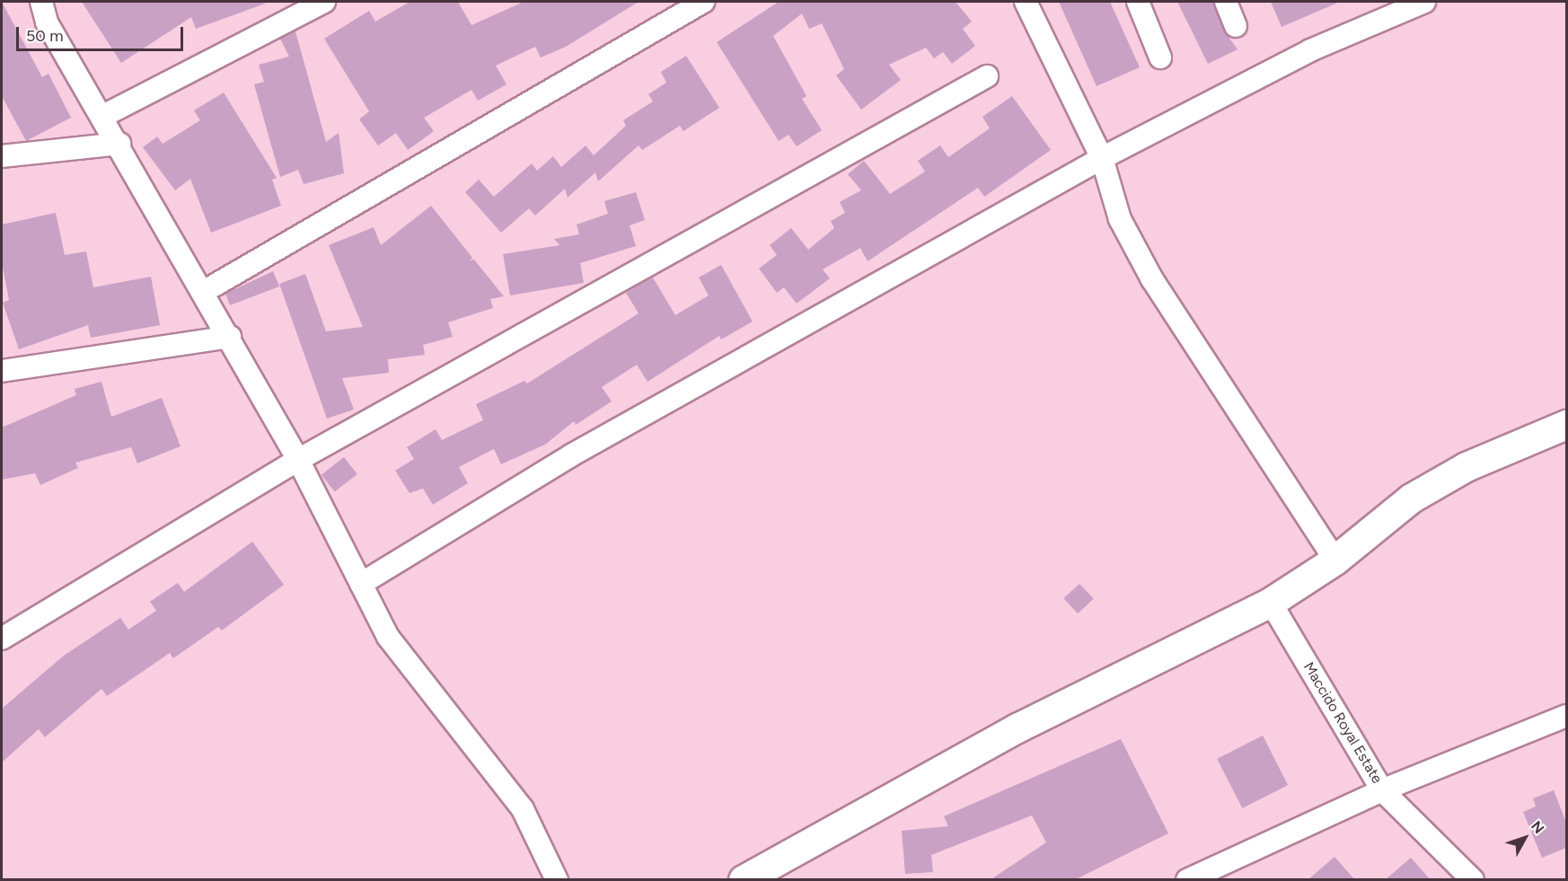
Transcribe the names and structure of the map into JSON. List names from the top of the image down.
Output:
{
  "streets": {
    "street": ["Maccido Royal Estate"]
  },
  "scale_bar": "50 m",
  "north": "top right"
}
